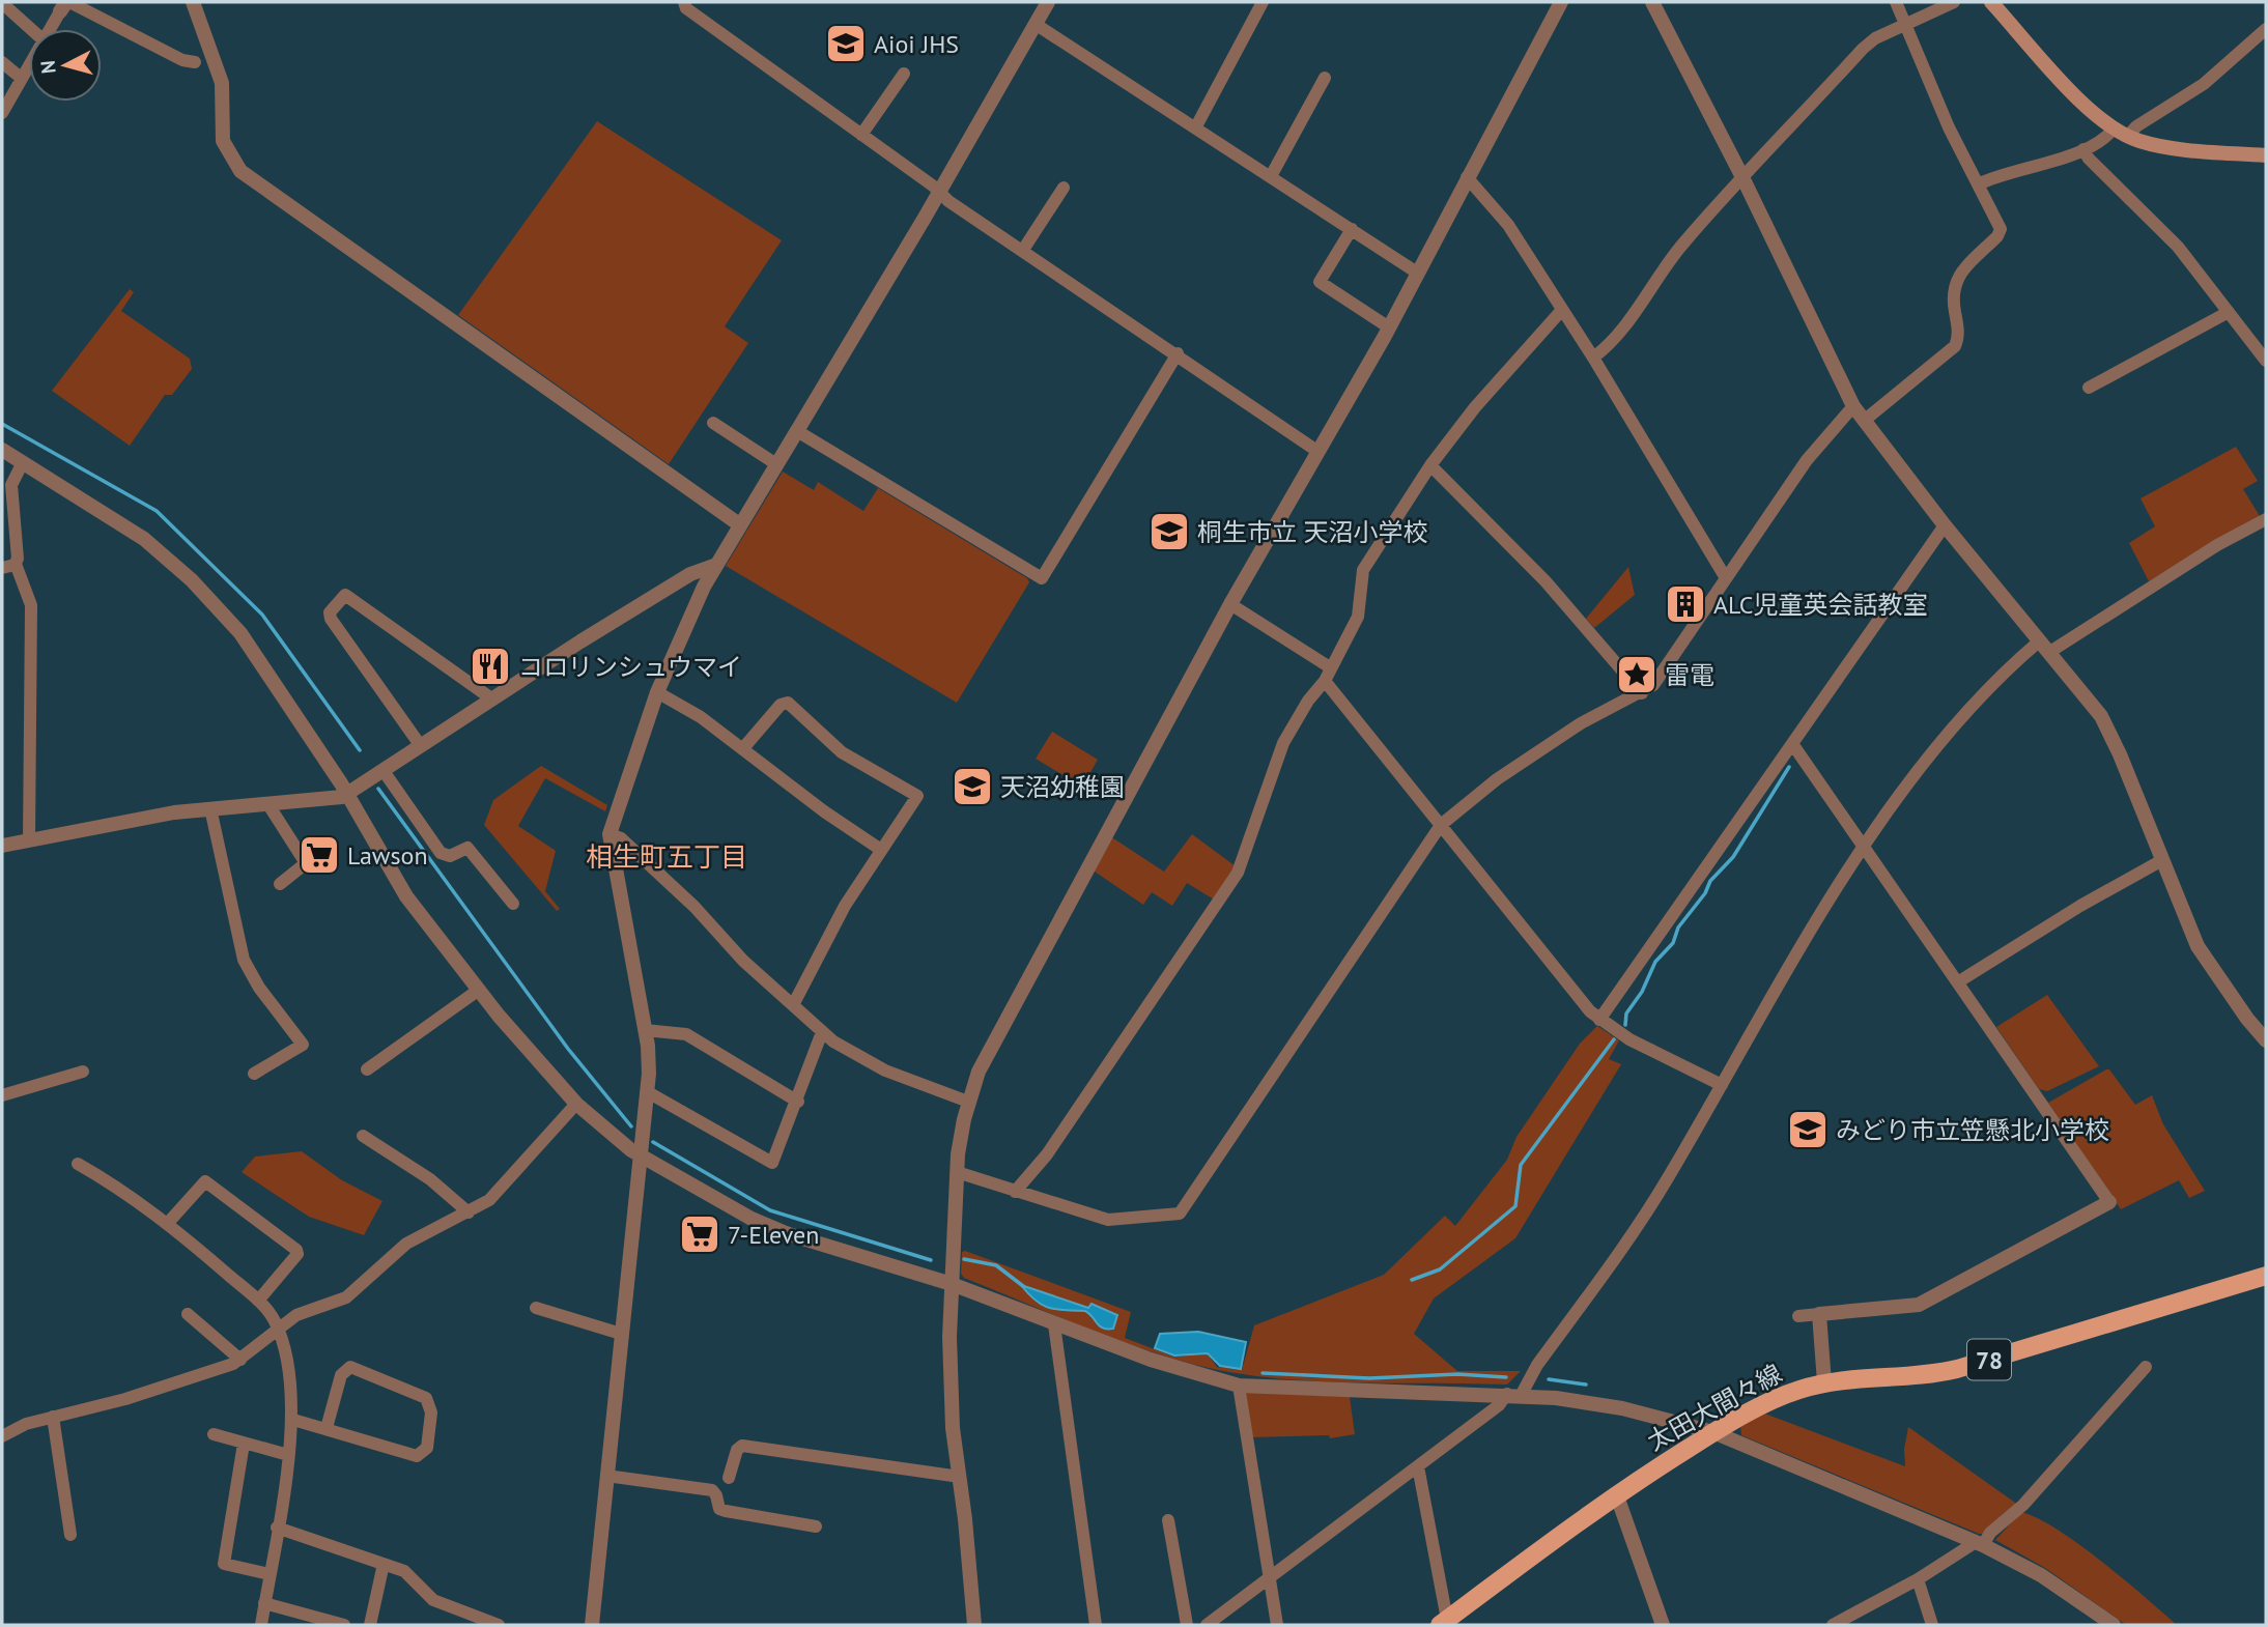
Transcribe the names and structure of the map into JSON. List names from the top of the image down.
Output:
{
  "streets": {
    "main road": ["78", "太田大間々線"]
  },
  "districts": ["相生町五丁目"],
  "places": {
    "school or university": [
      "Aioi JHS",
      "桐生市立 天沼小学校",
      "天沼幼稚園",
      "みどり市立笠懸北小学校"
    ],
    "building": ["ALC児童英会話教室"],
    "restaurant": ["コロリンシュウマイ"],
    "place": ["雷電"],
    "supermarket": ["Lawson", "7-Eleven"]
  },
  "north": "left"
}
